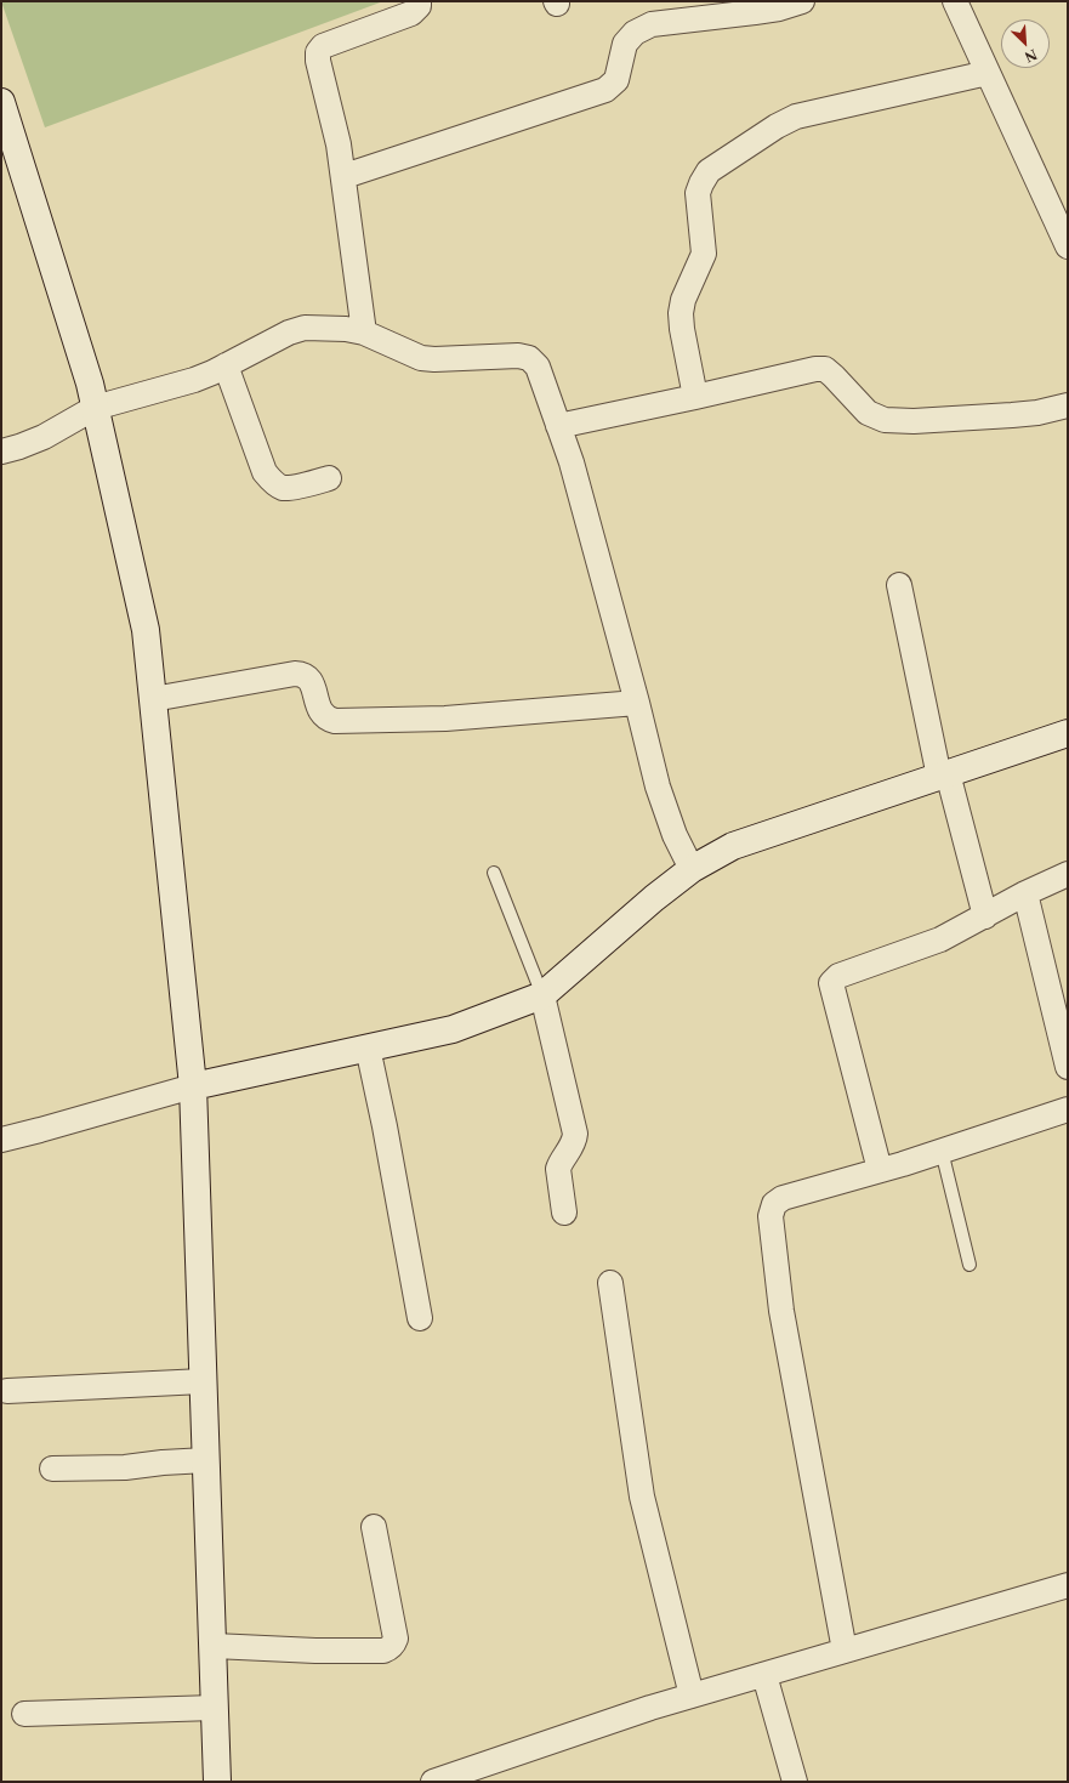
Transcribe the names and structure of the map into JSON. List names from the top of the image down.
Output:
{
  "north": "bottom right"
}
